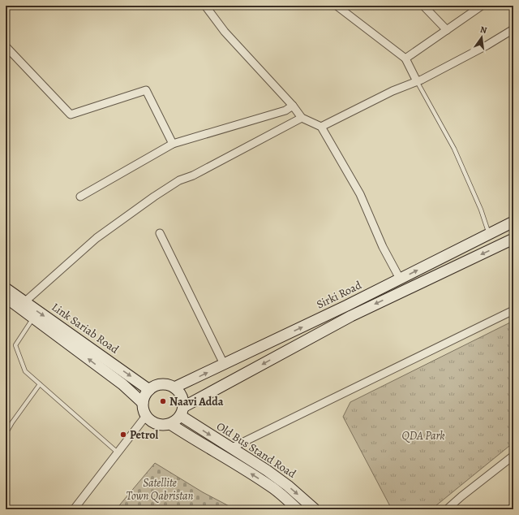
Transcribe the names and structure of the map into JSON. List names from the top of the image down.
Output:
{
  "streets": {
    "main road": ["Sirki Road", "Link Sariab Road", "Old Bus Stand Road"]
  },
  "crossings": [
    ["Sirki Road", "Link Sariab Road"],
    ["Sirki Road", "Old Bus Stand Road"],
    ["Link Sariab Road", "Old Bus Stand Road"]
  ],
  "parks": ["QDA Park", "Satellite Town Qabristan"],
  "places": ["Naavi Adda", "Petrol"],
  "north": "top"
}
